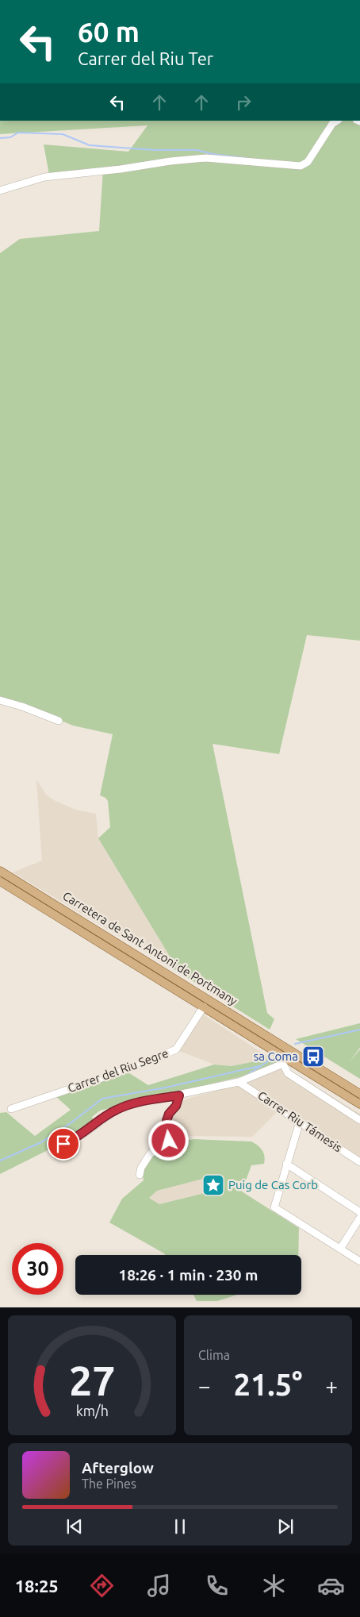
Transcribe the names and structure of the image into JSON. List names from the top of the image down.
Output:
{
  "streets": {
    "main road": ["Carretera de Sant Antoni de Portmany"],
    "street": ["Carrer del Riu Segre", "Carrer Riu Támesis"]
  },
  "crossings": [
    ["Carretera de Sant Antoni de Portmany", "Carrer del Riu Segre"]
  ],
  "places": {
    "bus stop": ["sa Coma"],
    "place": ["Puig de Cas Corb"]
  },
  "page": {
    "turn": ["60 m", "Carrer del Riu Ter"],
    "limit": "30",
    "trip": "18:26 · 1 min · 230 m",
    "tile": "Clima",
    "heat": ["−", "21.5°", "+"],
    "song": ["Afterglow", "The Pines"],
    "tabs": "18:25",
    "gauge": ["27", "km/h"]
  }
}
